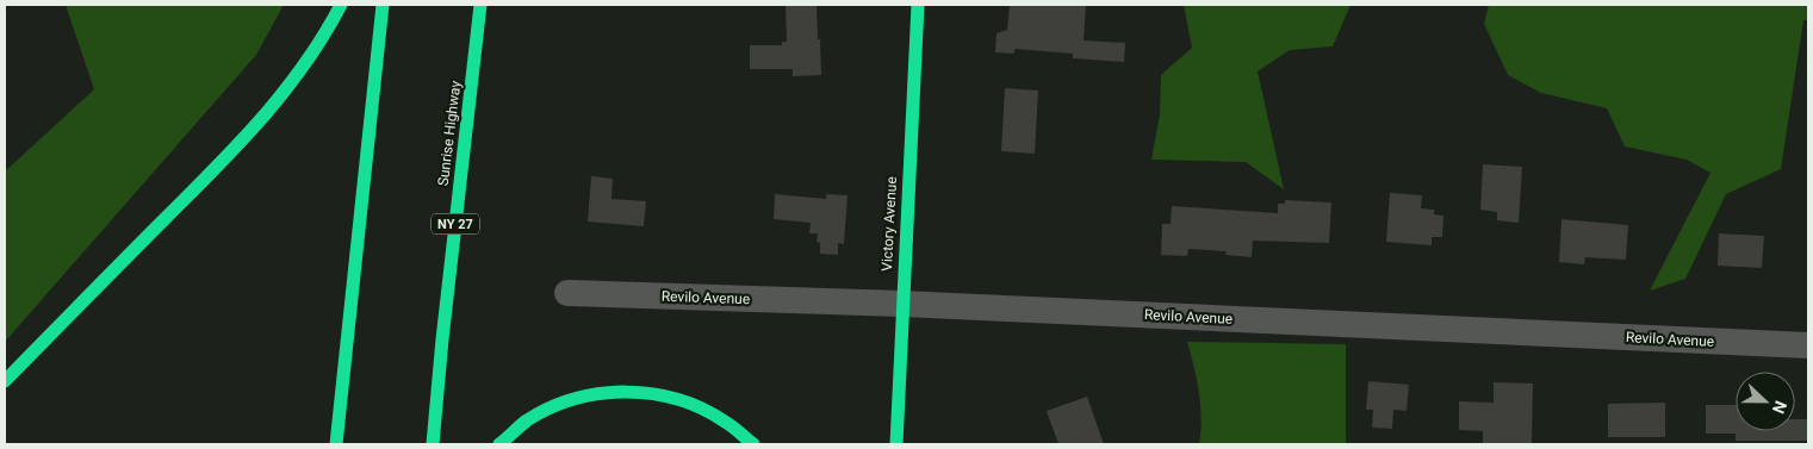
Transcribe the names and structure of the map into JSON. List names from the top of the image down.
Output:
{
  "streets": {
    "main road": ["Sunrise Highway", "NY 27", "Victory Avenue"],
    "street": ["Revilo Avenue"]
  },
  "crossings": [
    ["Victory Avenue", "Revilo Avenue"]
  ],
  "north": "right"
}
